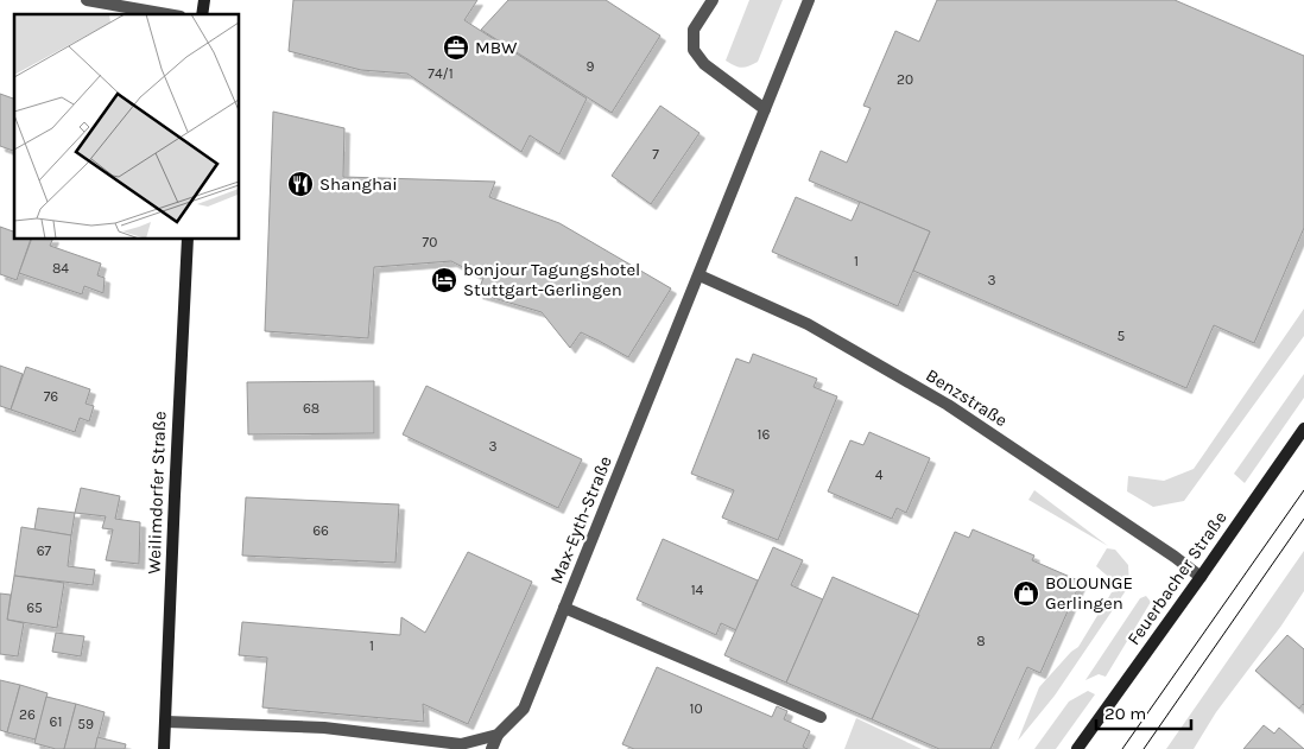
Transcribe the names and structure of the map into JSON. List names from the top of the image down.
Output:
{
  "streets": {
    "main road": ["Weilimdorfer Straße", "Feuerbacher Straße"],
    "street": ["Benzstraße", "Max-Eyth-Straße"]
  },
  "crossings": [
    ["Benzstraße", "Max-Eyth-Straße"],
    ["Benzstraße", "Feuerbacher Straße"]
  ],
  "places": {
    "office": ["MBW"],
    "restaurant": ["Shanghai"],
    "hotel": ["bonjour Tagungshotel Stuttgart-Gerlingen"],
    "shop": ["BOLOUNGE Gerlingen"]
  },
  "house_numbers": [
    "9",
    "74/1",
    "20",
    "7",
    "70",
    "1",
    "84",
    "3",
    "5",
    "76",
    "68",
    "16",
    "3",
    "4",
    "66",
    "67",
    "14",
    "65",
    "8",
    "1",
    "10",
    "26",
    "61",
    "59"
  ],
  "scale_bar": "20 m"
}
